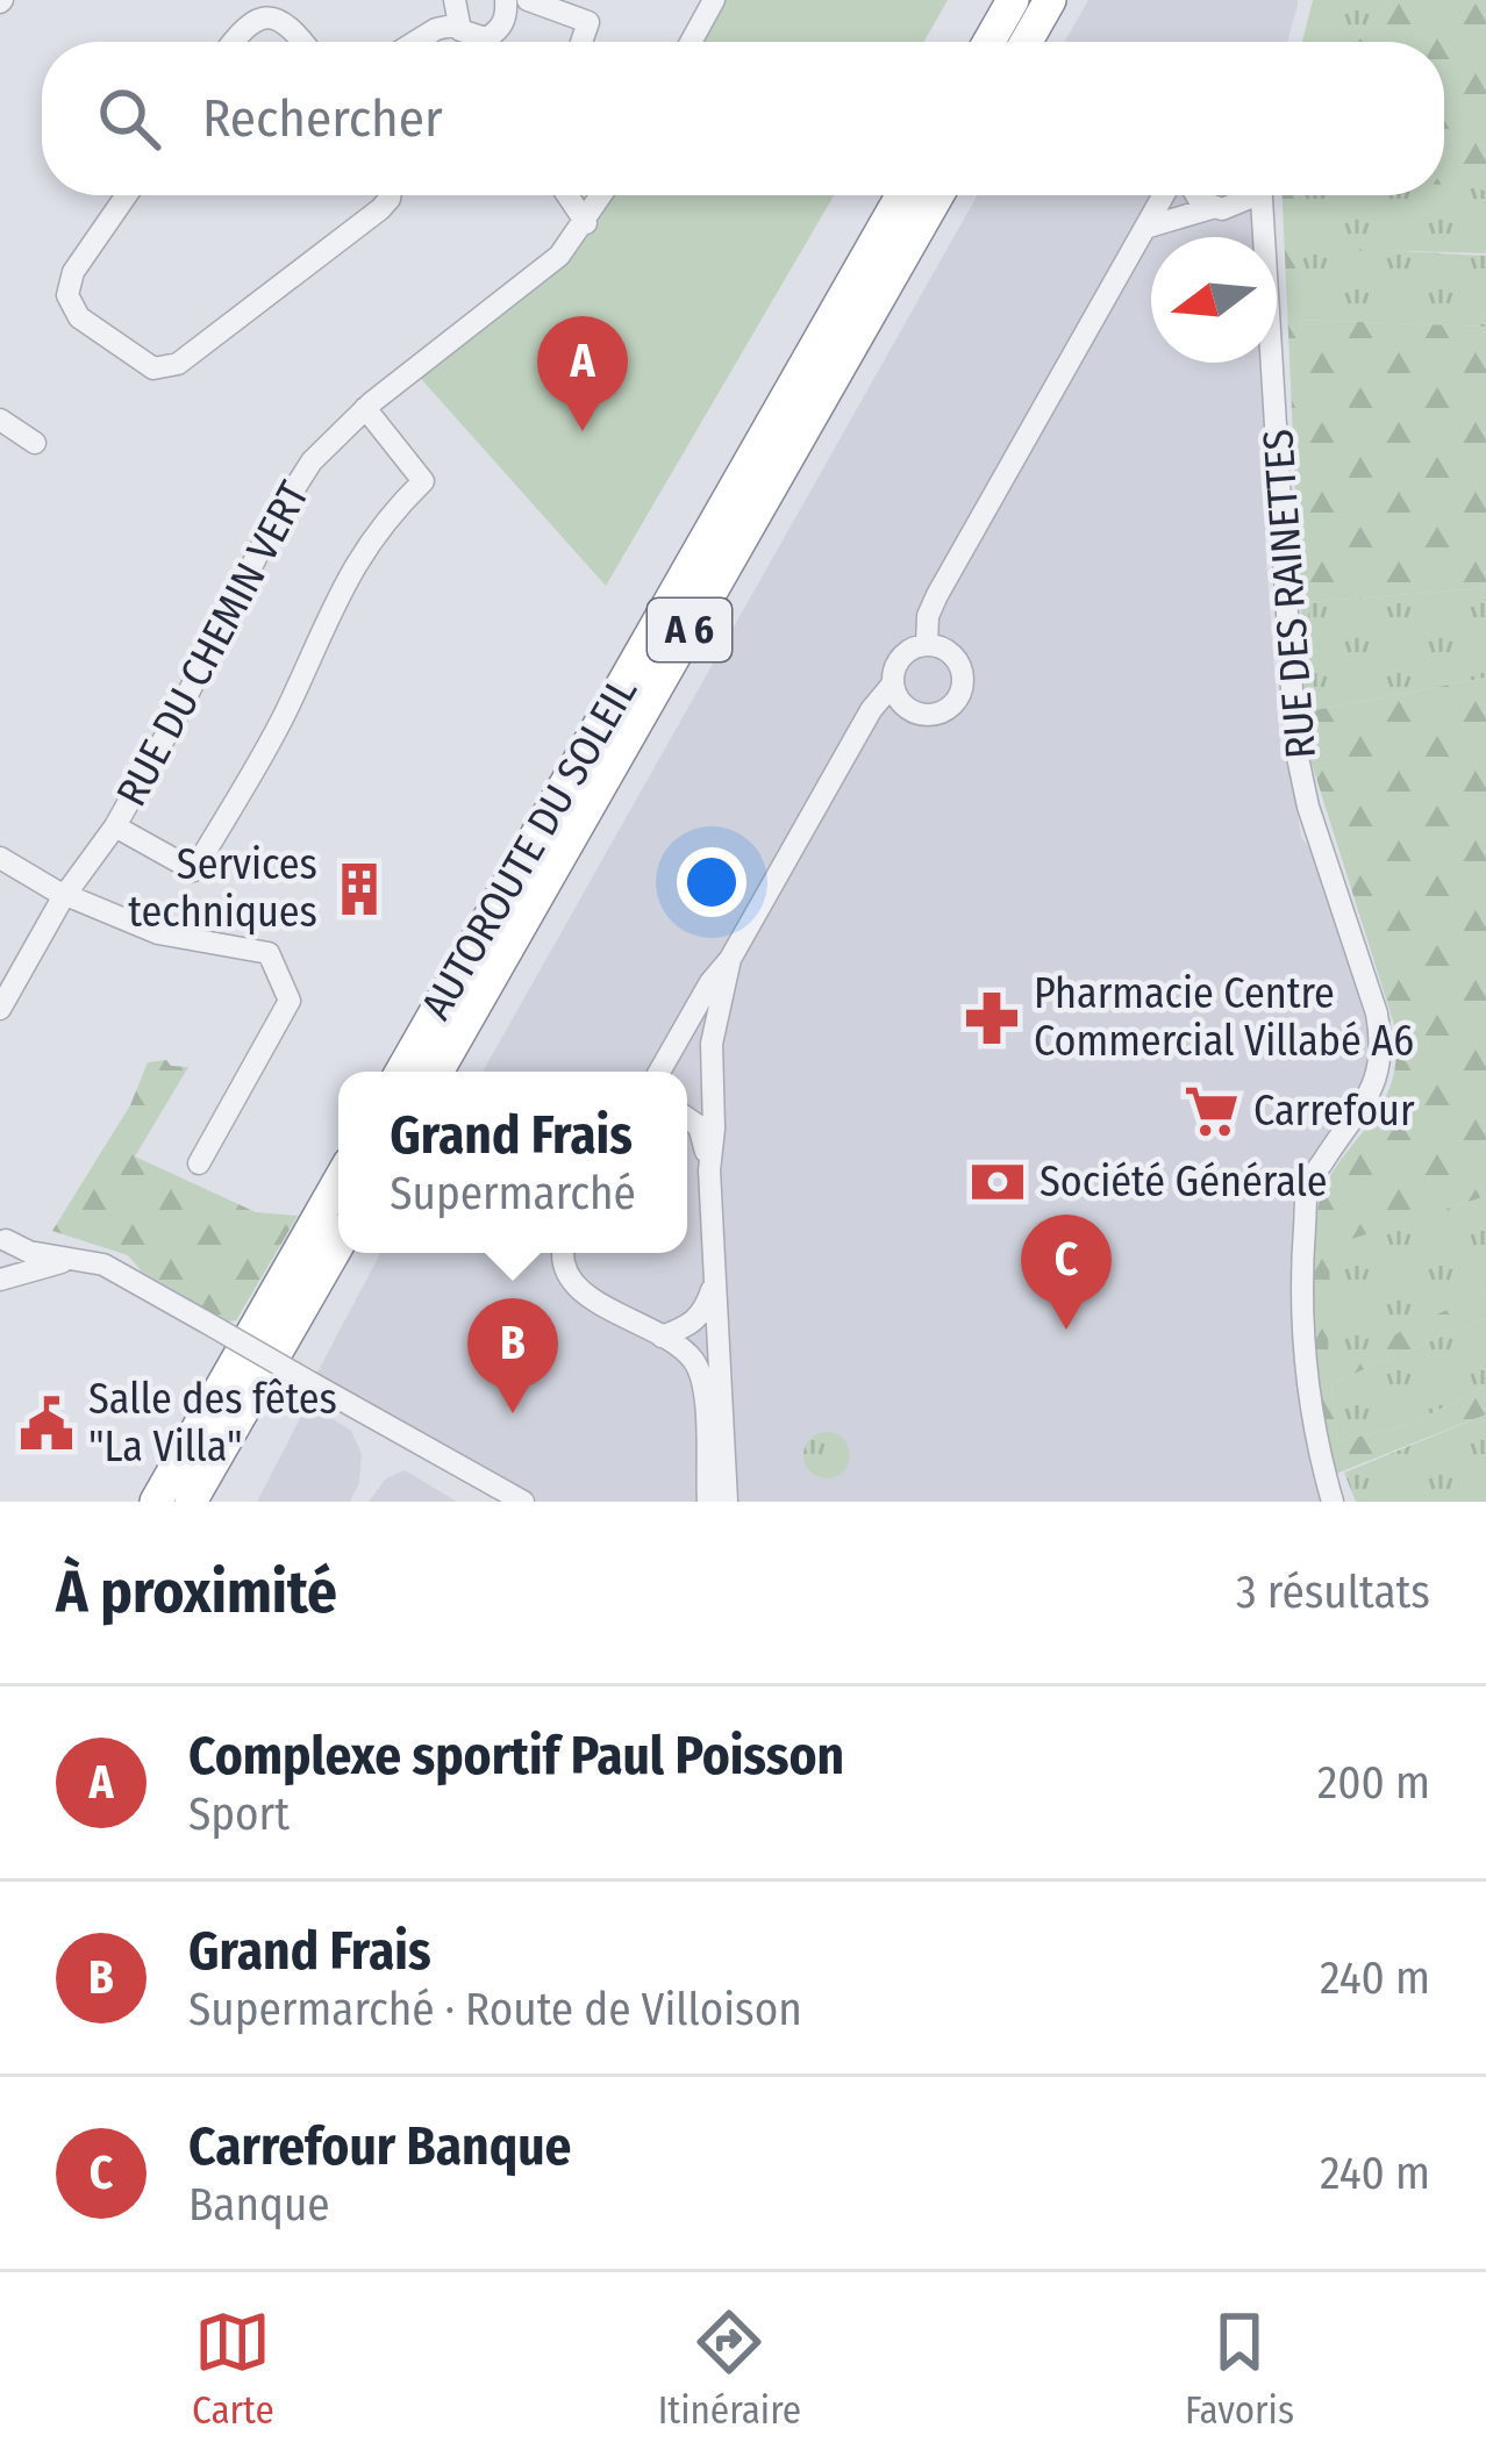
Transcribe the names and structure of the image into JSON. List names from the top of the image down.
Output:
{
  "streets": {
    "highway": ["A 6", "AUTOROUTE DU SOLEIL"],
    "street": ["RUE DES RAINETTES", "RUE DU CHEMIN VERT"]
  },
  "places": {
    "building": ["Services techniques"],
    "pharmacy": ["Pharmacie Centre Commercial Villabé A6"],
    "supermarket": ["Carrefour"],
    "bank": ["Société Générale"],
    "public building": ["Salle des fêtes \"La Villa\""]
  },
  "north": "left",
  "page": {
    "search": "Rechercher",
    "pins": ["A", "C", "B"],
    "popup": ["Grand Frais", "Supermarché"],
    "heading": ["À proximité", "3 résultats"],
    "list": [
      {
        "mark": "A",
        "name": "Complexe sportif Paul Poisson",
        "note": "Sport",
        "value": "200 m"
      },
      {
        "mark": "B",
        "name": "Grand Frais",
        "note": "Supermarché · Route de Villoison",
        "value": "240 m"
      },
      {
        "mark": "C",
        "name": "Carrefour Banque",
        "note": "Banque",
        "value": "240 m"
      }
    ],
    "nav": ["Carte", "Itinéraire", "Favoris"]
  }
}
